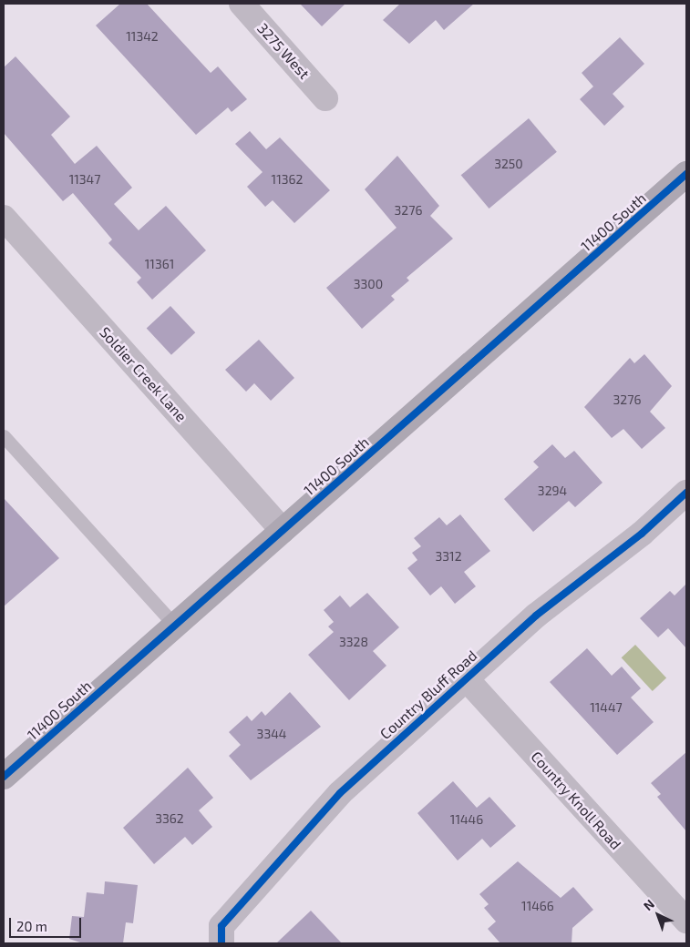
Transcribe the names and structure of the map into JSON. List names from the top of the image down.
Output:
{
  "streets": {
    "main road": ["11400 South"],
    "street": [
      "3275 West",
      "Soldier Creek Lane",
      "Country Bluff Road",
      "Country Knoll Road"
    ]
  },
  "crossings": [
    ["11400 South", "Soldier Creek Lane"],
    ["Country Bluff Road", "Country Knoll Road"]
  ],
  "house_numbers": [
    "11342",
    "3250",
    "11347",
    "11362",
    "3276",
    "11361",
    "3300",
    "3276",
    "3294",
    "3312",
    "3328",
    "11447",
    "3344",
    "3362",
    "11446",
    "11466"
  ],
  "scale_bar": "20 m",
  "north": "top left"
}
